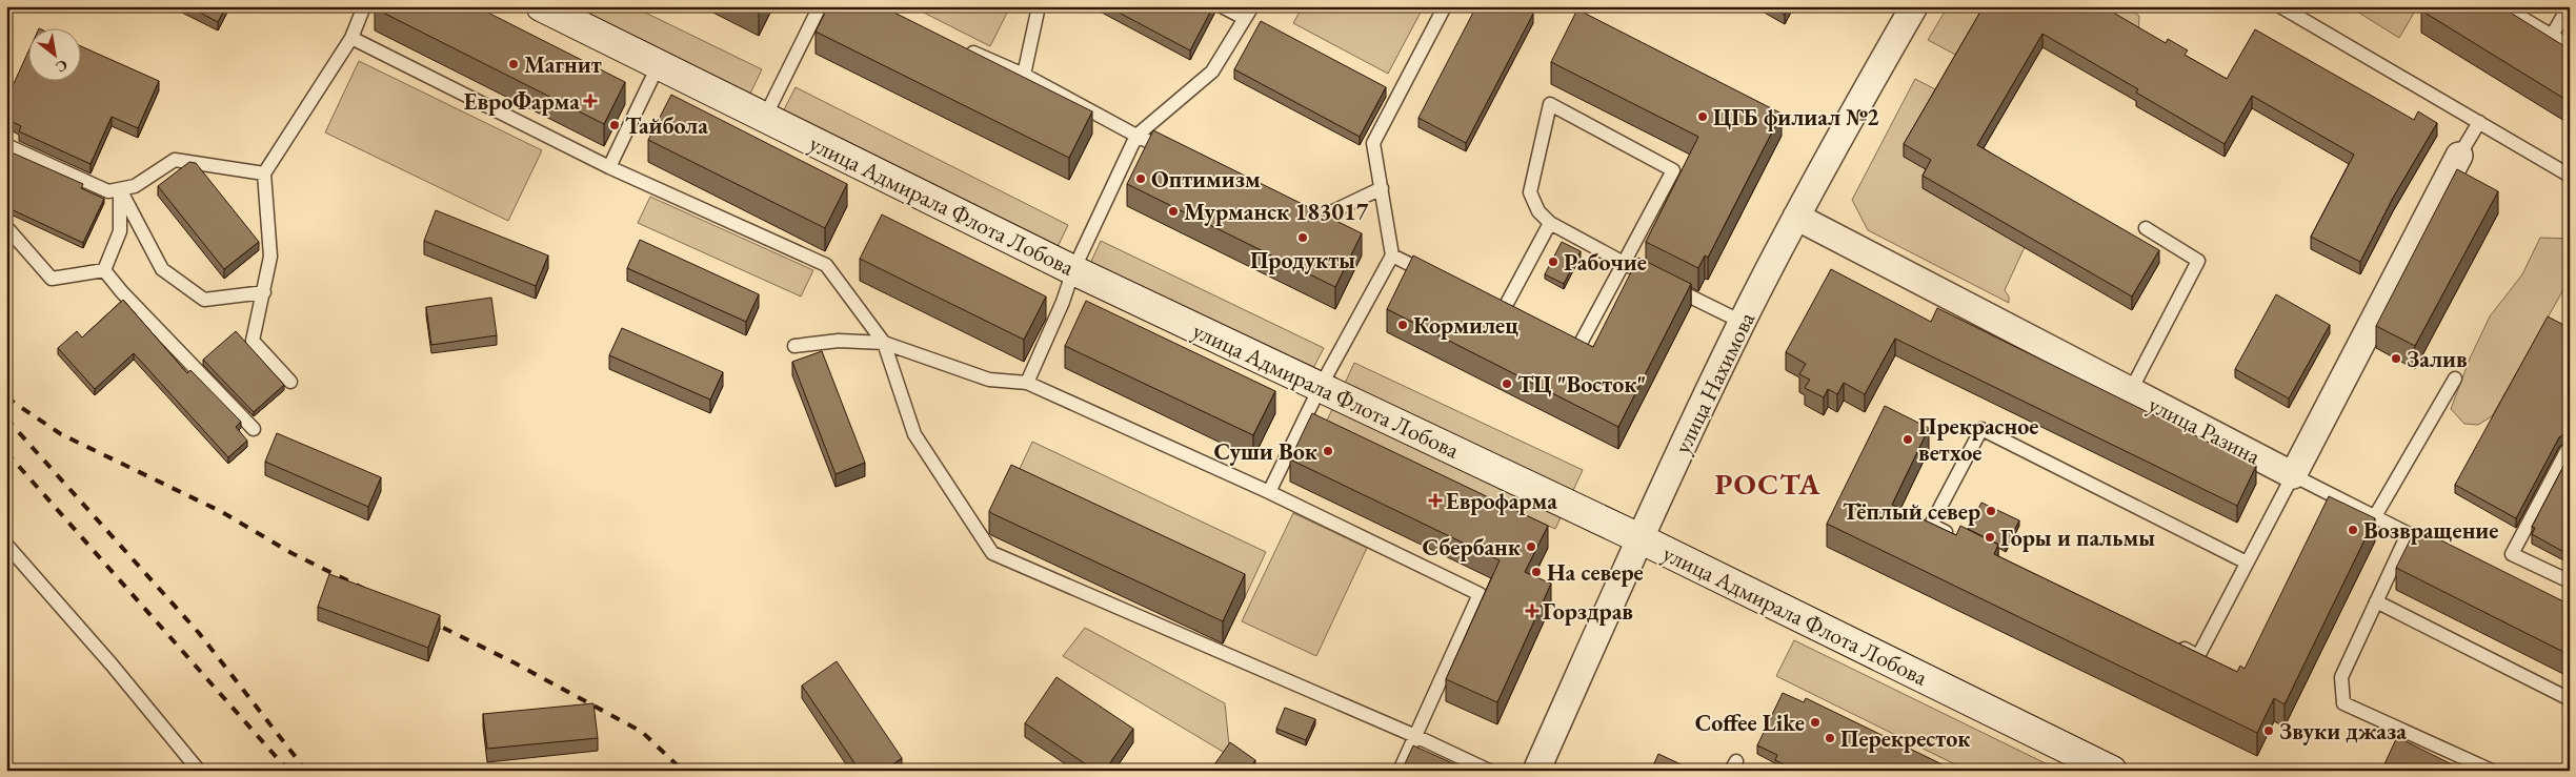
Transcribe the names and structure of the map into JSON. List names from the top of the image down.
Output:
{
  "streets": {
    "street": ["улица Адмирала Флота Лобова", "улица Нахимова", "улица Разина"]
  },
  "crossings": [
    ["улица Адмирала Флота Лобова", "улица Нахимова"],
    ["улица Нахимова", "улица Разина"]
  ],
  "districts": ["РОСТА"],
  "places": {
    "other": [
      "Магнит",
      "ЦГБ филиал №2",
      "Тайбола",
      "Оптимизм",
      "Мурманск 183017",
      "Продукты",
      "Рабочие",
      "Кормилец",
      "Залив",
      "ТЦ \"Восток\"",
      "Прекрасное ветхое",
      "Суши Вок",
      "Тёплый север",
      "Возвращение",
      "Горы и пальмы",
      "Сбербанк",
      "На севере",
      "Coffee Like",
      "Звуки джаза",
      "Перекресток"
    ],
    "health": ["ЕвроФарма", "Еврофарма", "Горздрав"]
  },
  "north": "bottom right"
}
